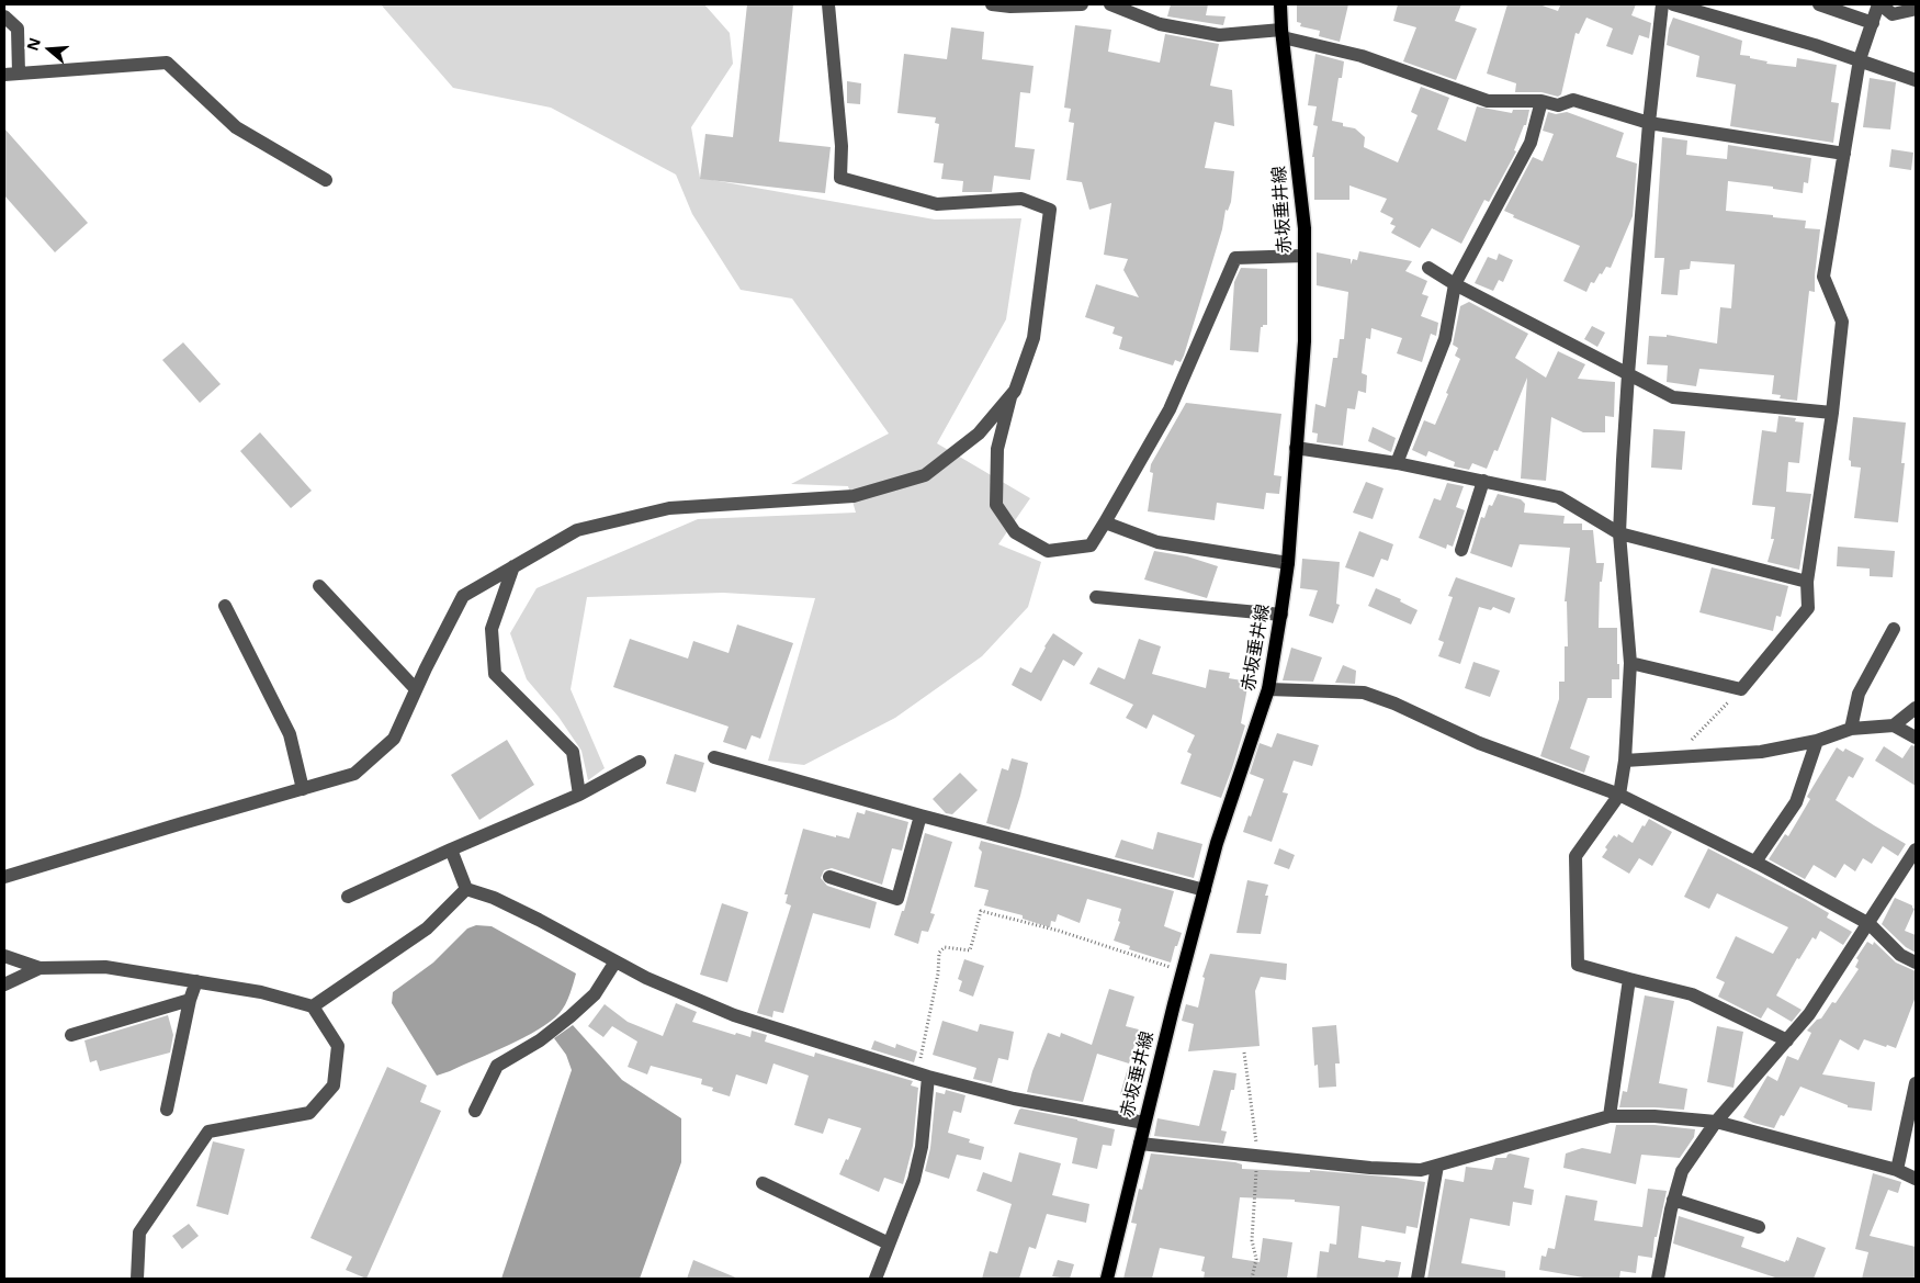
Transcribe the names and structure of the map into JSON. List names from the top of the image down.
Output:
{
  "streets": {
    "main road": ["赤坂垂井線"]
  },
  "north": "left"
}
